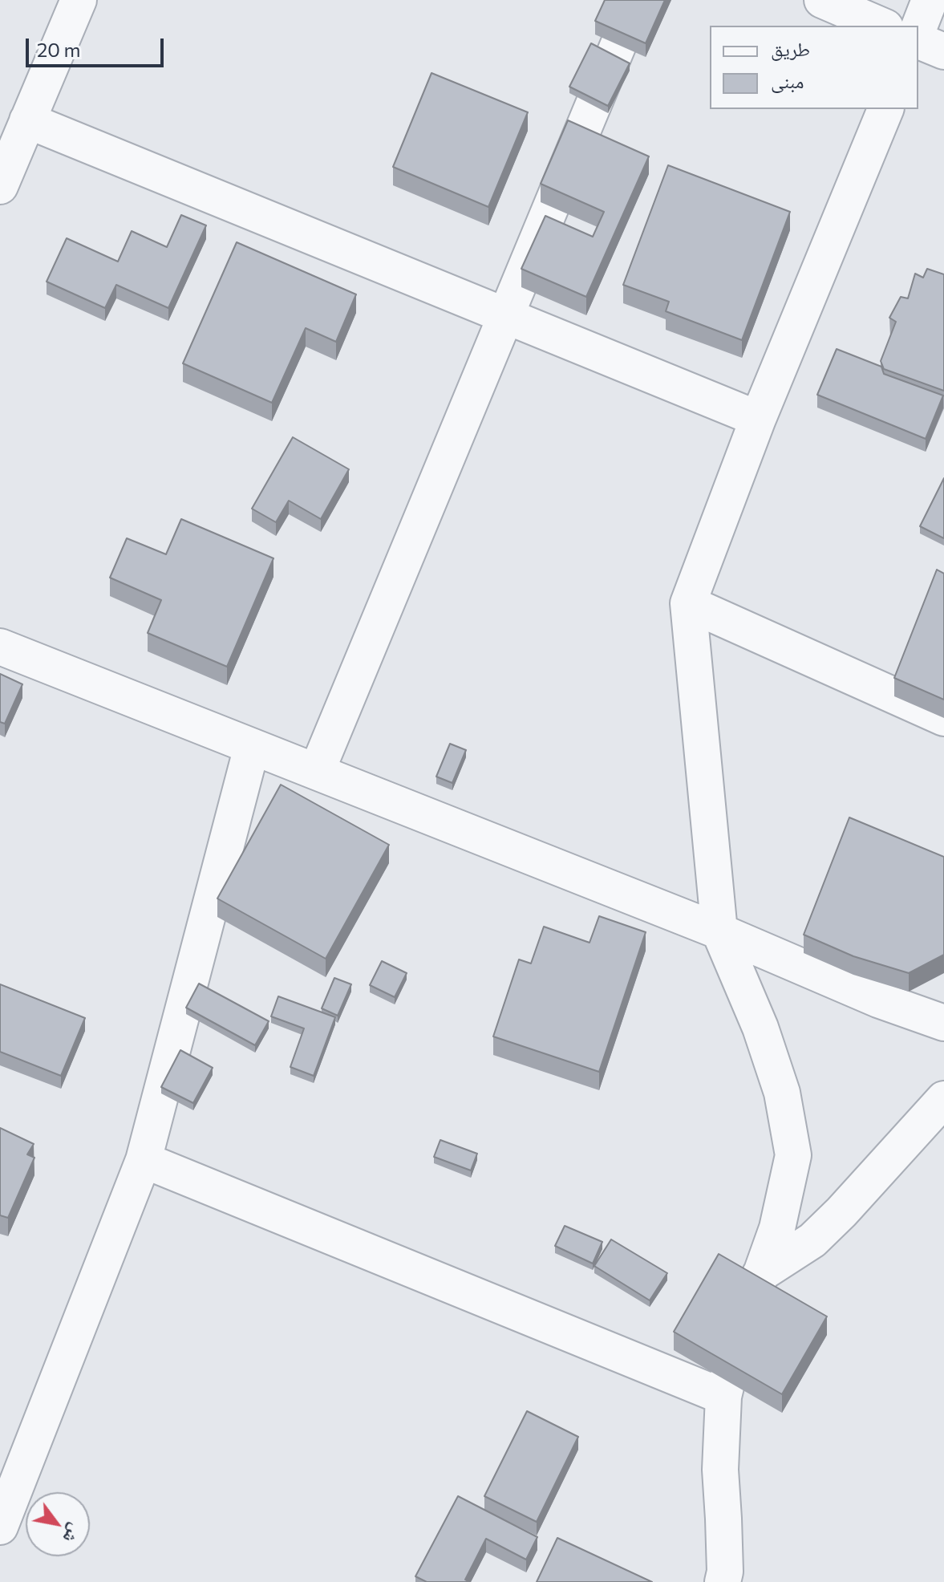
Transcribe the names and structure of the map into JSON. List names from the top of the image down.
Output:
{
  "legend": ["طريق", "مبنى"],
  "scale_bar": "20 m",
  "north": "bottom right"
}
